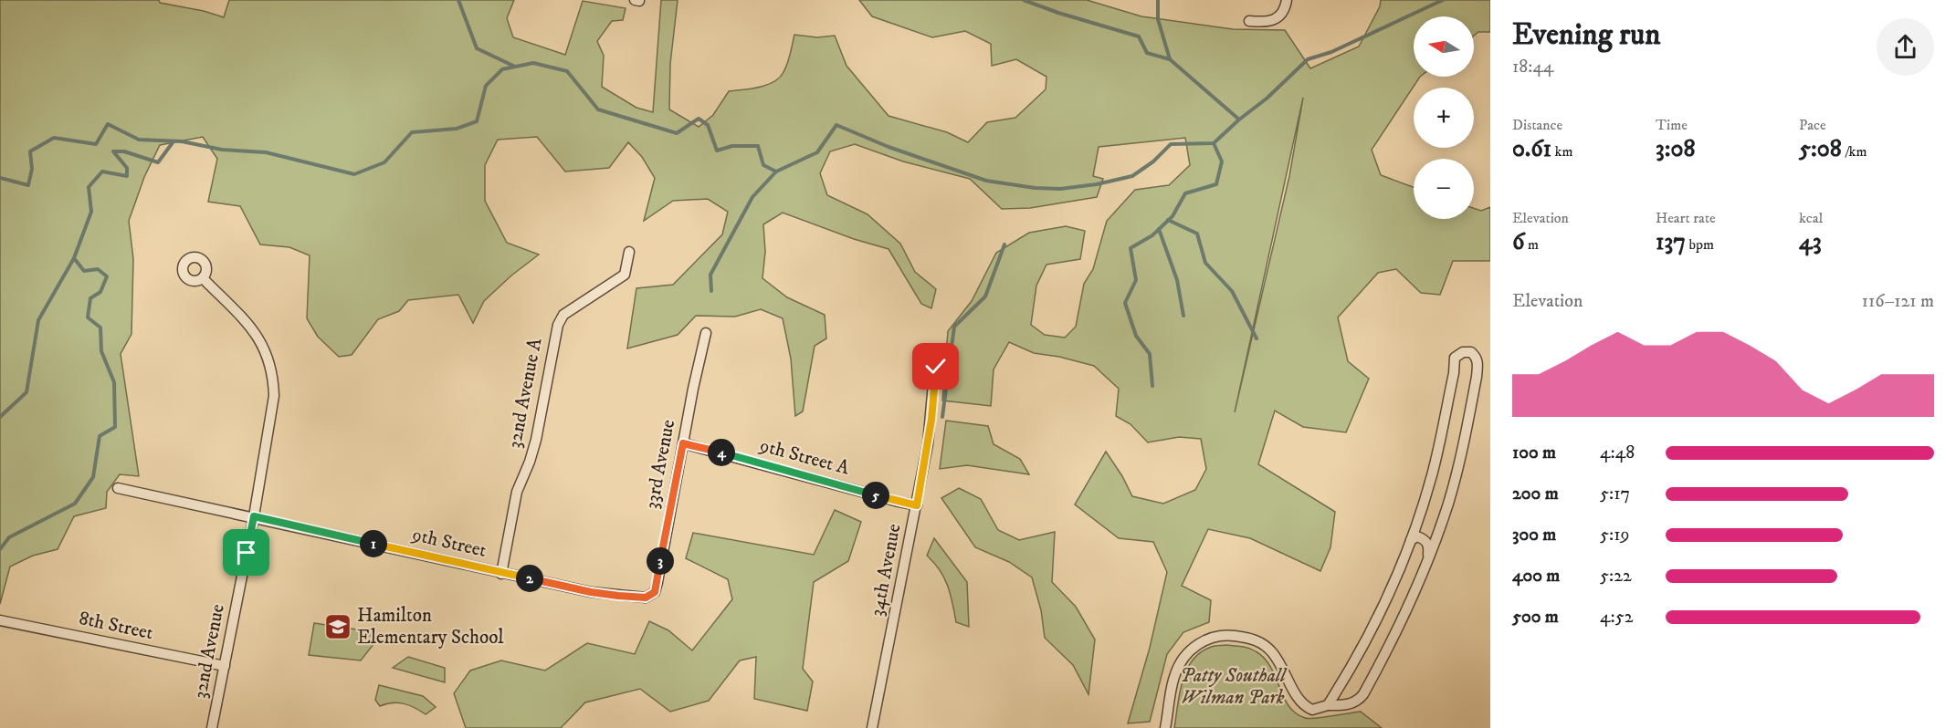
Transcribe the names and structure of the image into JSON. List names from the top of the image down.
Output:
{
  "streets": {
    "street": [
      "32nd Avenue A",
      "9th Street A",
      "33rd Avenue",
      "9th Street",
      "34th Avenue",
      "8th Street",
      "32nd Avenue"
    ]
  },
  "crossings": [
    ["32nd Avenue A", "9th Street"],
    ["9th Street A", "33rd Avenue"],
    ["9th Street A", "34th Avenue"],
    ["33rd Avenue", "9th Street"],
    ["9th Street", "32nd Avenue"],
    ["8th Street", "32nd Avenue"]
  ],
  "parks": ["Patty Southall Wilman Park"],
  "places": {
    "school or university": ["Hamilton Elementary School"]
  },
  "north": "left",
  "page": {
    "heading": ["Evening run", "18:44"],
    "map_buttons": ["+", "−"],
    "stats": [
      ["Distance", "0.61 km"],
      ["Time", "3:08"],
      ["Pace", "5:08 /km"],
      ["Elevation", "6 m"],
      ["Heart rate", "137 bpm"],
      ["kcal", "43"]
    ],
    "chart": ["Elevation", "116–121 m"],
    "list": [
      {
        "name": "100 m",
        "note": "4:48"
      },
      {
        "name": "200 m",
        "note": "5:17"
      },
      {
        "name": "300 m",
        "note": "5:19"
      },
      {
        "name": "400 m",
        "note": "5:22"
      },
      {
        "name": "500 m",
        "note": "4:52"
      }
    ],
    "pins": [
      "4",
      "5",
      "1",
      "3",
      "2"
    ]
  }
}
